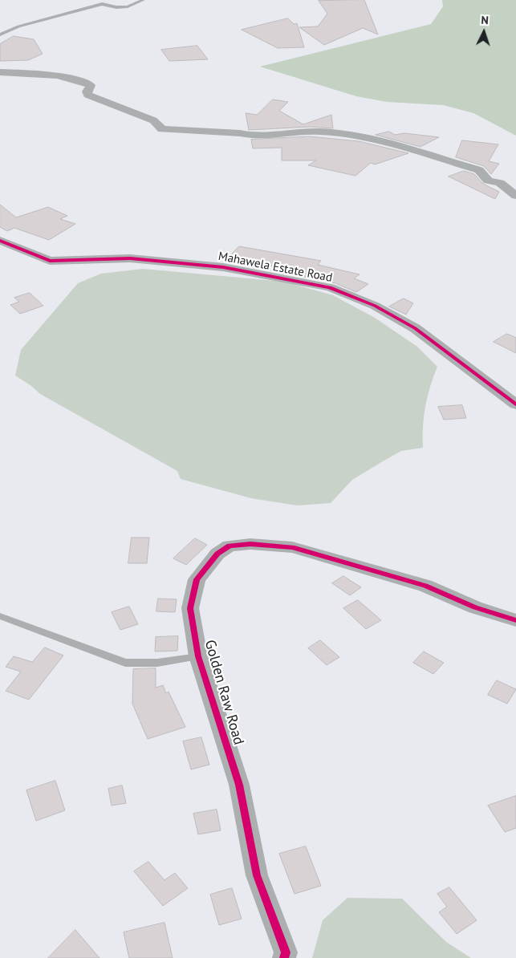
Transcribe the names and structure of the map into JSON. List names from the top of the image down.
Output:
{
  "streets": {
    "street": ["Mahawela Estate Road", "Golden Raw Road"]
  },
  "north": "top"
}
